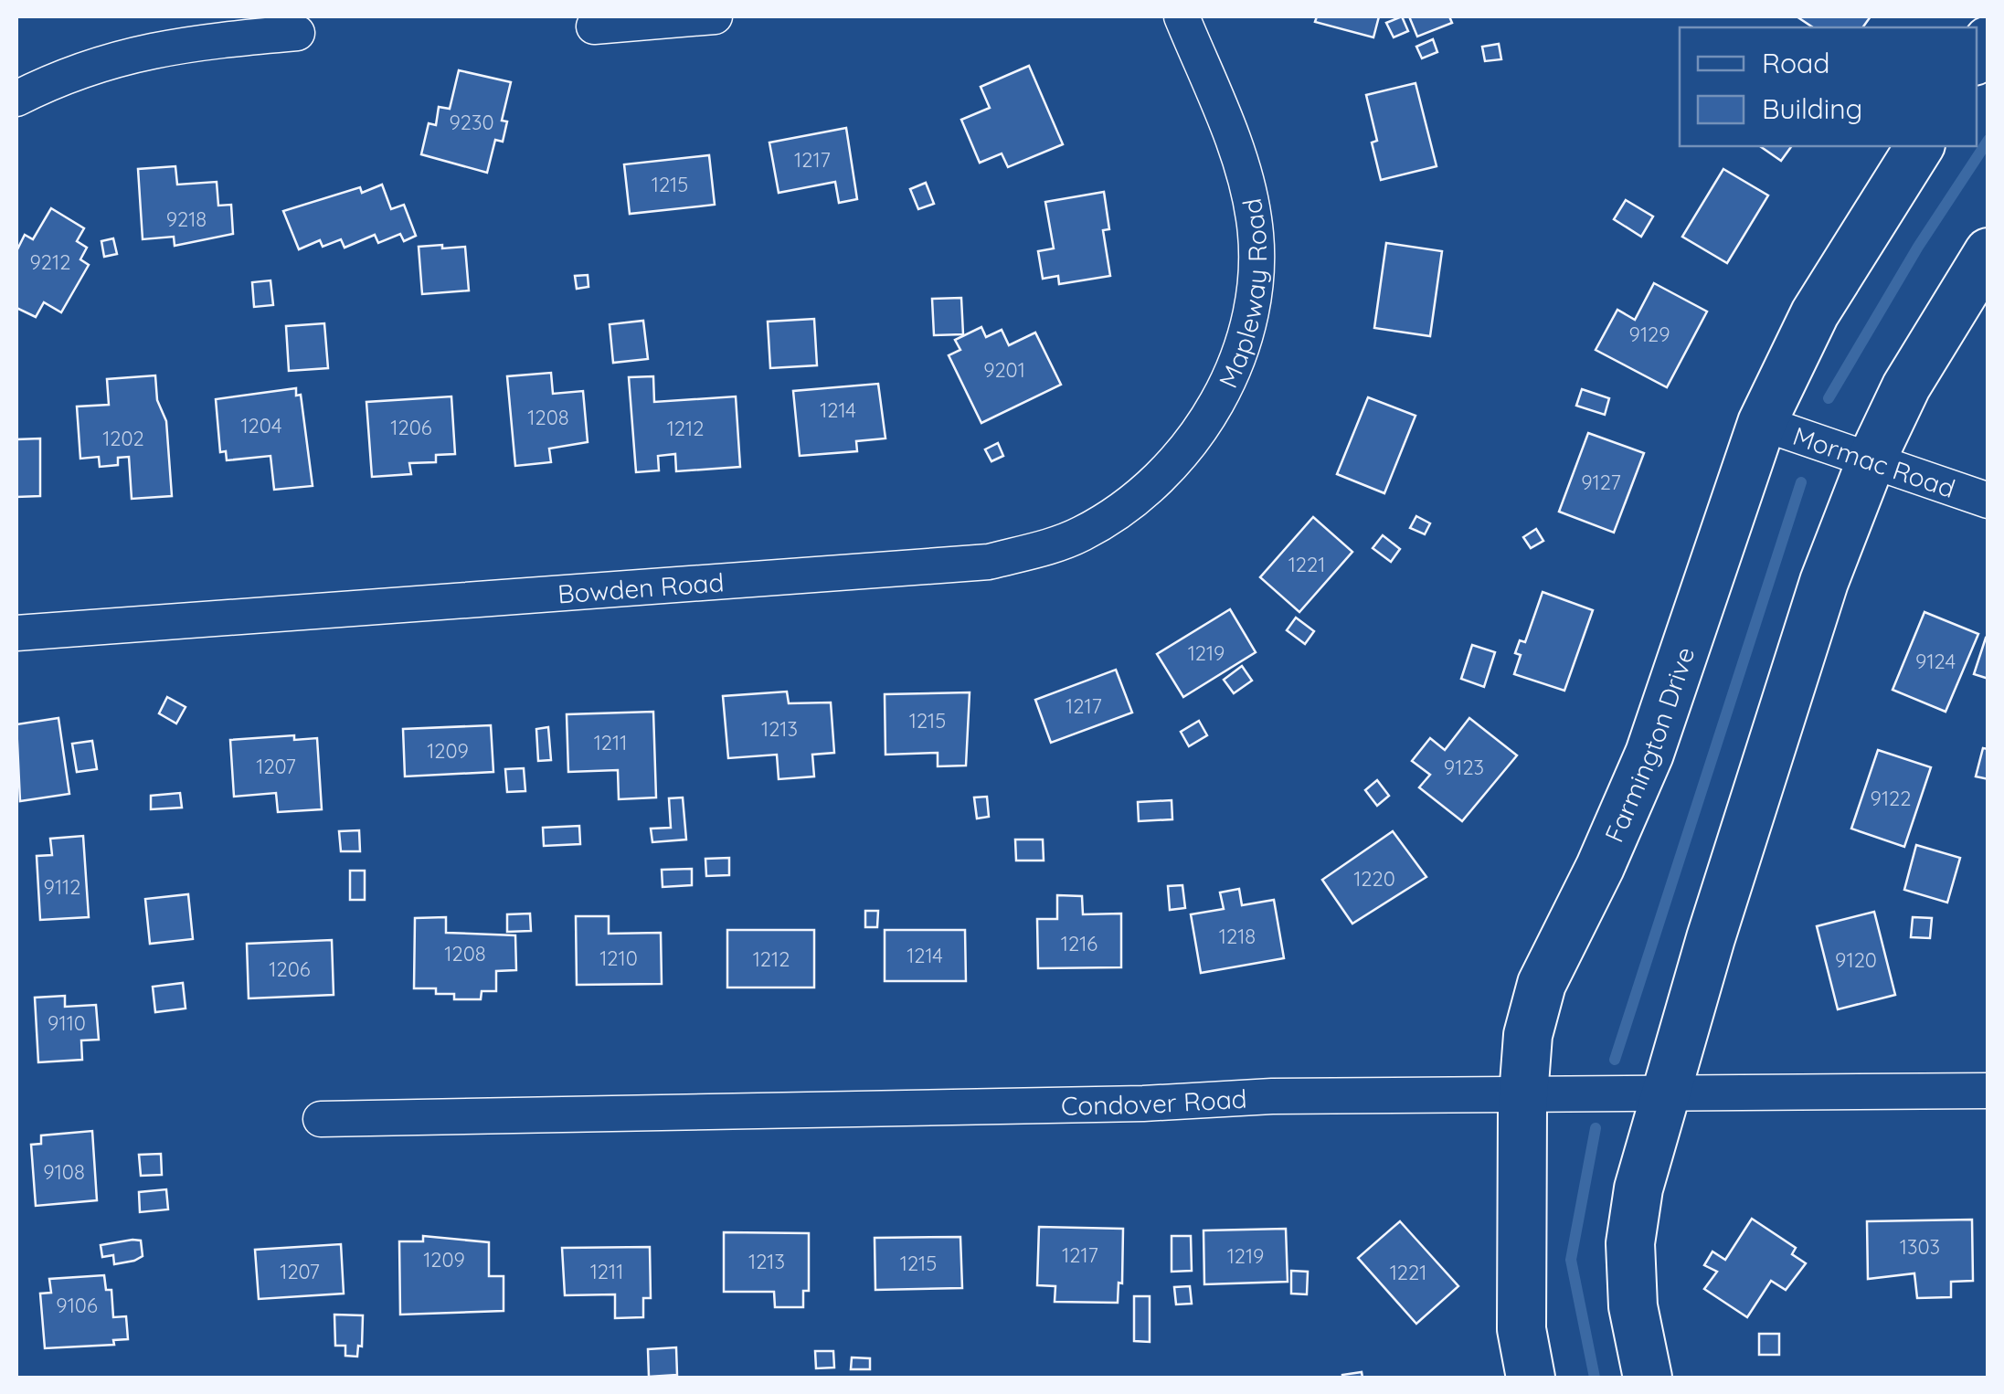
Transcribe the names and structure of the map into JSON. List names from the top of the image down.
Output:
{
  "streets": {
    "street": [
      "Mapleway Road",
      "Mormac Road",
      "Bowden Road",
      "Farmington Drive",
      "Condover Road"
    ]
  },
  "crossings": [
    ["Mapleway Road", "Bowden Road"],
    ["Mormac Road", "Farmington Drive"],
    ["Farmington Drive", "Condover Road"]
  ],
  "house_numbers": [
    "9230",
    "1217",
    "1215",
    "9218",
    "9212",
    "9129",
    "9201",
    "1214",
    "1208",
    "1204",
    "1206",
    "1212",
    "1202",
    "9127",
    "1221",
    "1219",
    "9124",
    "1217",
    "1215",
    "1213",
    "1211",
    "1209",
    "1207",
    "9123",
    "9122",
    "1220",
    "9112",
    "1218",
    "1216",
    "1208",
    "1214",
    "1210",
    "1212",
    "9120",
    "1206",
    "9110",
    "9108",
    "1303",
    "1217",
    "1219",
    "1209",
    "1213",
    "1215",
    "1207",
    "1211",
    "1221",
    "9106"
  ],
  "legend": ["Road", "Building"]
}
